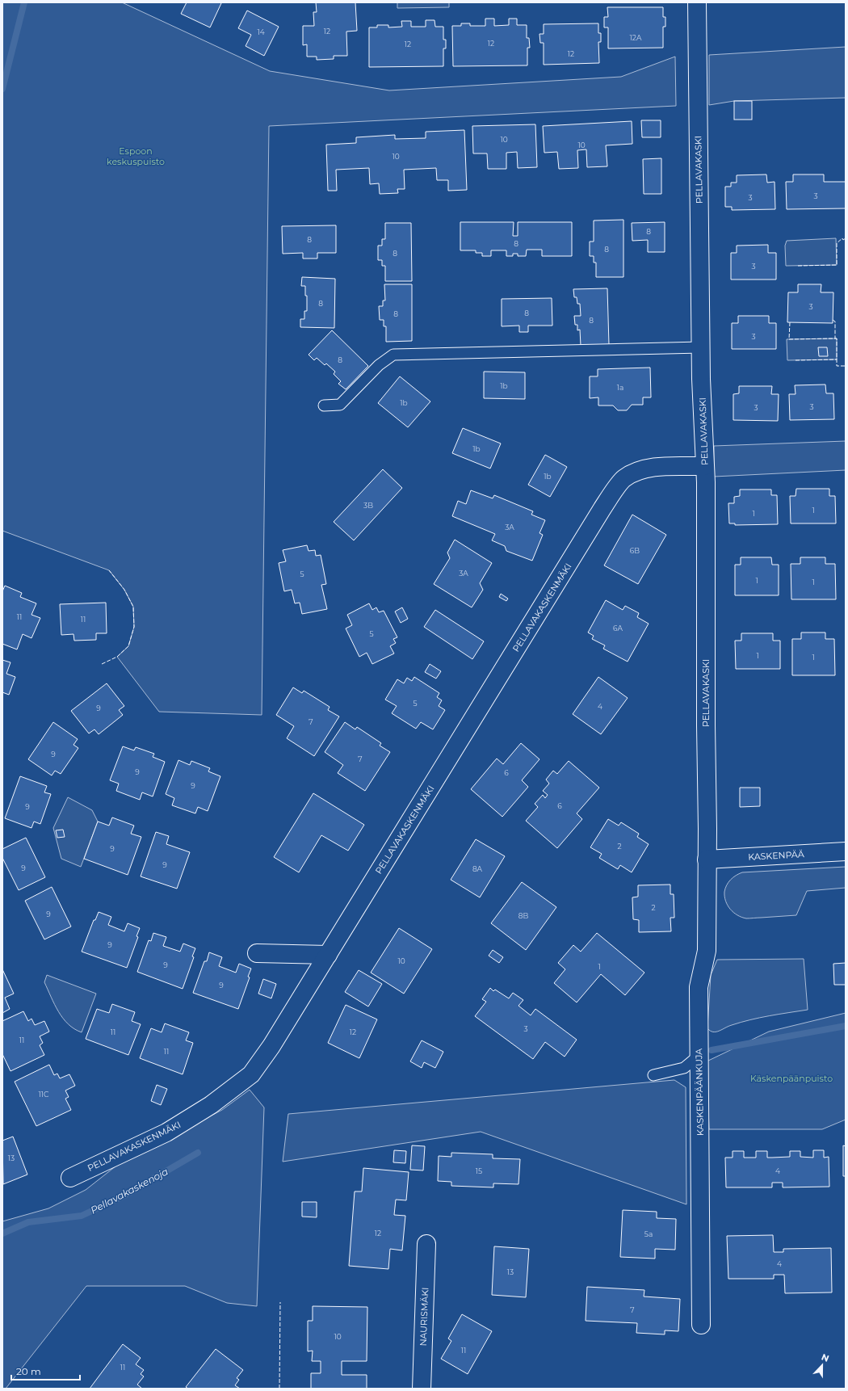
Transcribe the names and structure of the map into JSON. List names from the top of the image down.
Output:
{
  "streets": {
    "street": [
      "PELLAVAKASKI",
      "PELLAVAKASKENMÄKI",
      "KASKENPÄÄ",
      "KASKENPÄÄNKUJA",
      "NAURISMÄKI"
    ]
  },
  "crossings": [
    ["PELLAVAKASKI", "PELLAVAKASKENMÄKI"],
    ["PELLAVAKASKI", "KASKENPÄÄ"],
    ["PELLAVAKASKI", "KASKENPÄÄNKUJA"],
    ["KASKENPÄÄ", "KASKENPÄÄNKUJA"]
  ],
  "water": ["Pellavakaskenoja"],
  "parks": ["Espoon keskuspuisto", "Käskenpäänpuisto"],
  "house_numbers": [
    "12",
    "14",
    "12A",
    "12",
    "12",
    "12",
    "10",
    "10",
    "10",
    "3",
    "3",
    "8",
    "8",
    "8",
    "8",
    "8",
    "3",
    "8",
    "3",
    "8",
    "8",
    "8",
    "3",
    "8",
    "1b",
    "1a",
    "1b",
    "3",
    "3",
    "1b",
    "1b",
    "3B",
    "1",
    "1",
    "3A",
    "6B",
    "3A",
    "5",
    "1",
    "1",
    "11",
    "11",
    "6A",
    "5",
    "1",
    "1",
    "5",
    "4",
    "9",
    "7",
    "9",
    "7",
    "9",
    "6",
    "9",
    "6",
    "9",
    "2",
    "9",
    "9",
    "9",
    "8A",
    "2",
    "9",
    "8B",
    "9",
    "10",
    "9",
    "1",
    "9",
    "3",
    "11",
    "12",
    "11",
    "11",
    "11C",
    "13",
    "15",
    "4",
    "12",
    "5a",
    "4",
    "13",
    "7",
    "10",
    "11",
    "11"
  ],
  "scale_bar": "20 m",
  "north": "top"
}
